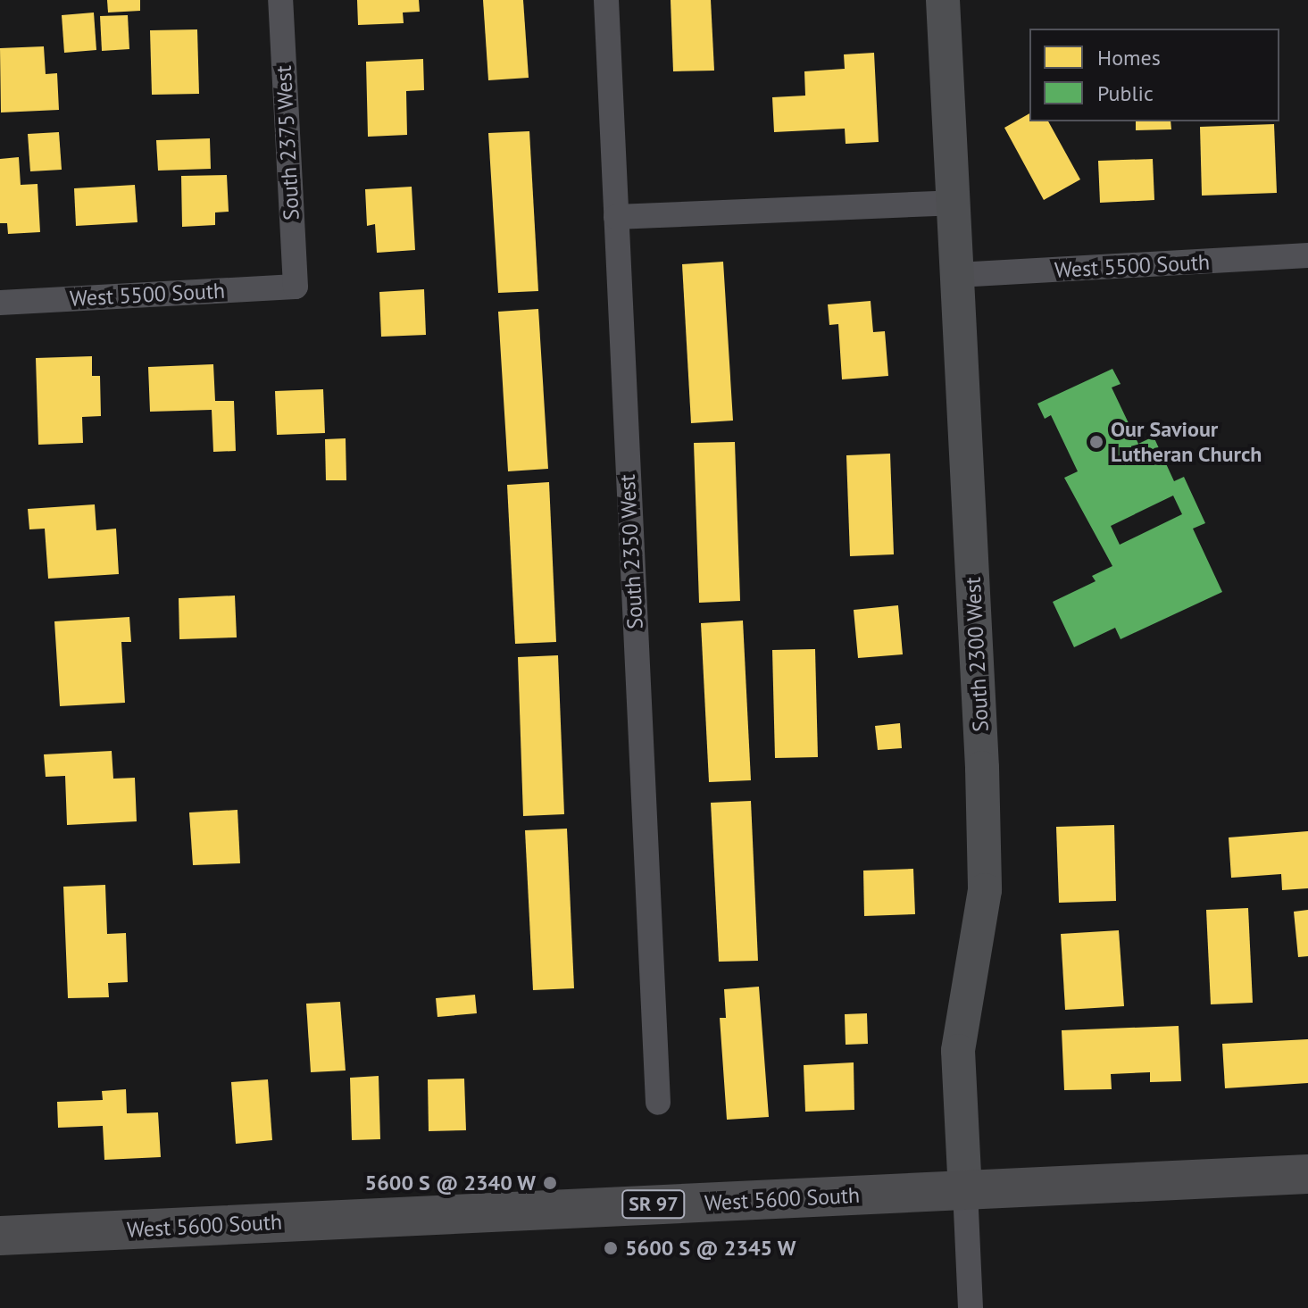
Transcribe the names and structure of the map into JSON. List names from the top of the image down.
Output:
{
  "streets": {
    "main road": ["West 5600 South", "SR 97"],
    "street": [
      "South 2375 West",
      "West 5500 South",
      "South 2350 West",
      "South 2300 West"
    ]
  },
  "crossings": [
    ["South 2375 West", "West 5500 South"],
    ["West 5500 South", "South 2300 West"],
    ["South 2300 West", "West 5600 South"]
  ],
  "places": ["Our Saviour Lutheran Church", "5600 S @ 2340 W", "5600 S @ 2345 W"],
  "legend": ["Homes", "Public"]
}
